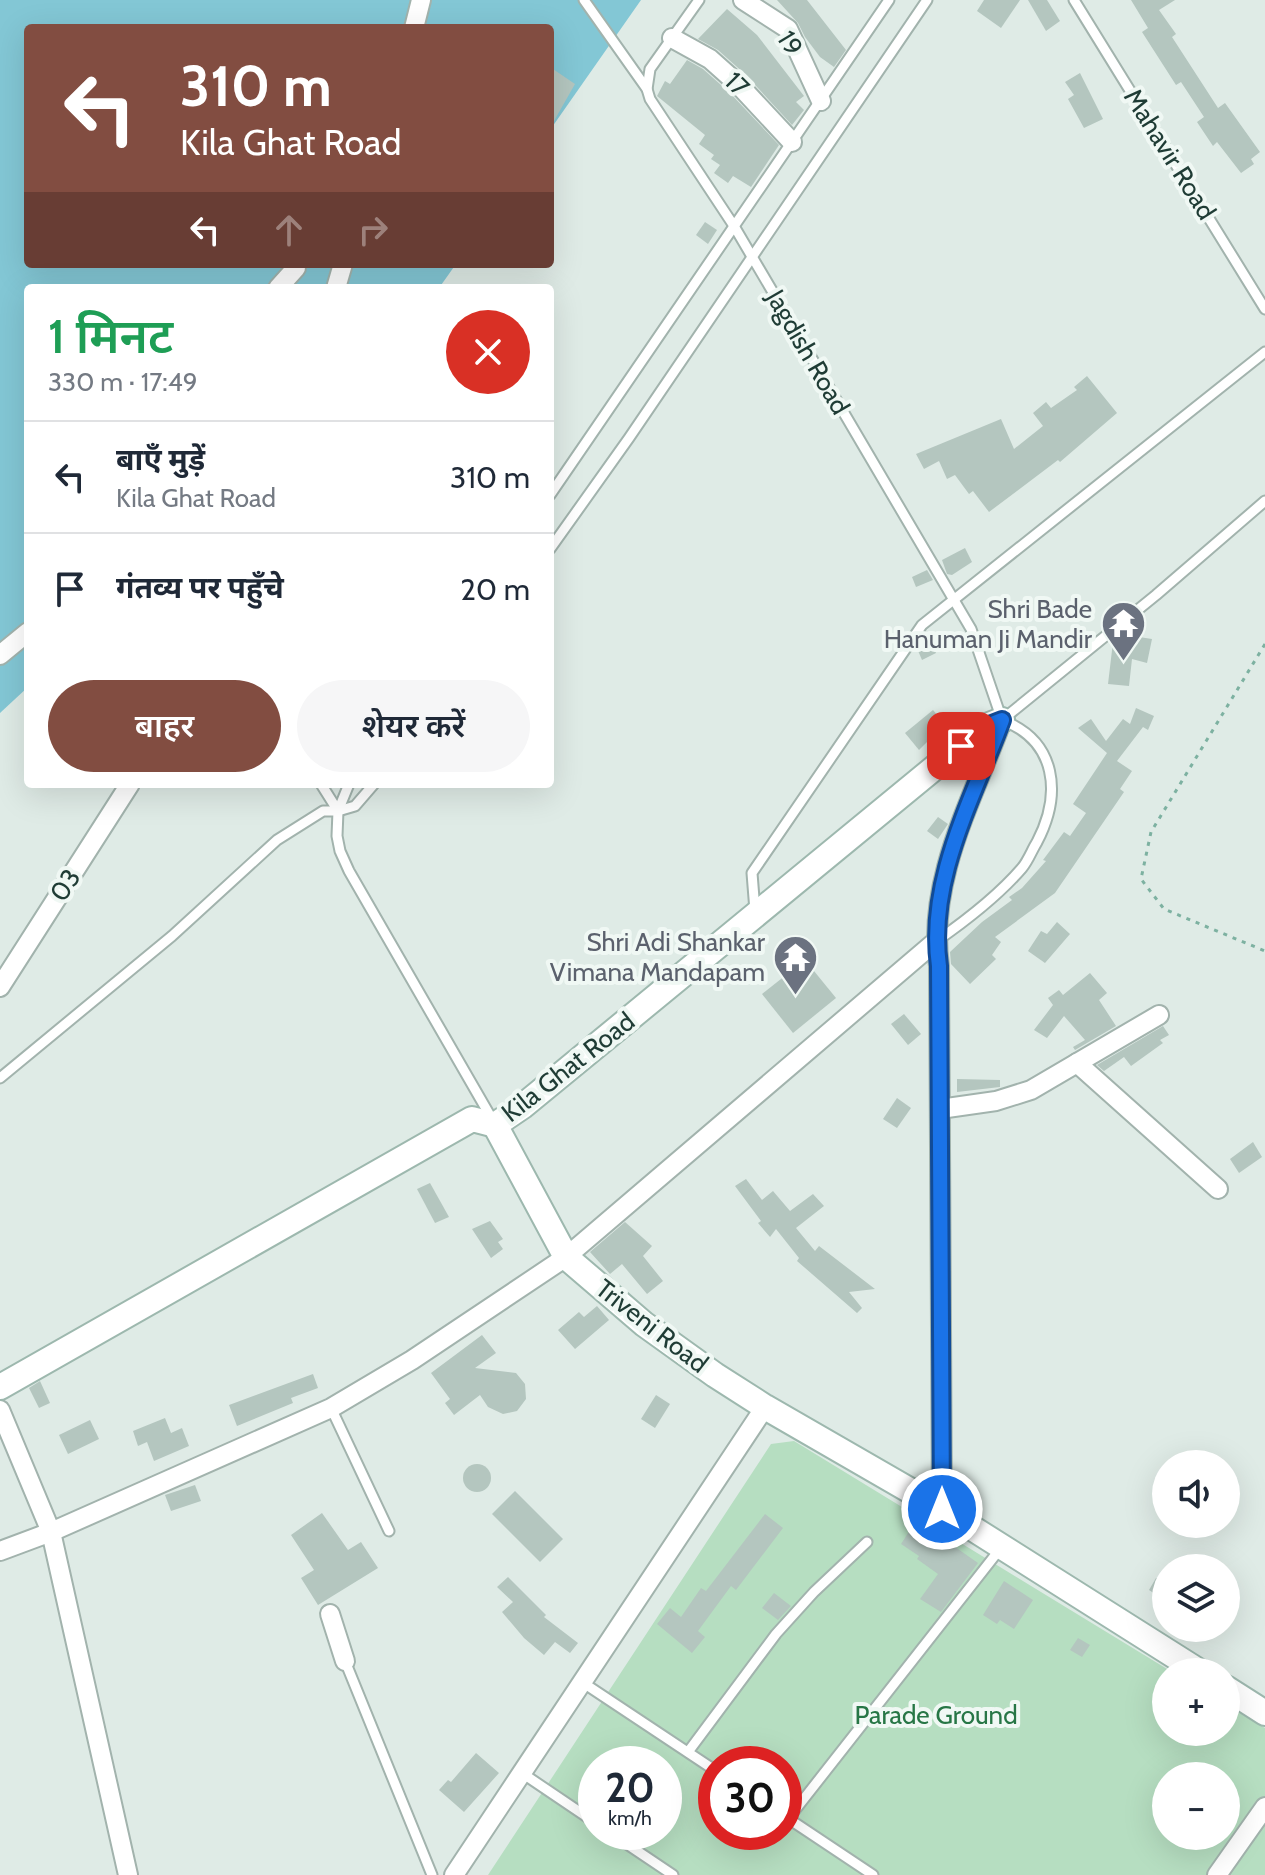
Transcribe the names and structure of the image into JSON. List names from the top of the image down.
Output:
{
  "streets": {
    "main road": ["Kila Ghat Road", "Triveni Road"],
    "street": ["19", "17", "03"],
    "lane": ["Mahavir Road", "Jagdish Road"]
  },
  "crossings": [
    ["Jagdish Road", "Kila Ghat Road"],
    ["Kila Ghat Road", "Triveni Road"]
  ],
  "parks": ["Parade Ground"],
  "places": {
    "temple": ["Shri Bade Hanuman Ji Mandir", "Shri Adi Shankar Vimana Mandapam"]
  },
  "page": {
    "turn": ["310 m", "Kila Ghat Road"],
    "heading": ["1 मिनट", "330 m · 17:49"],
    "list": [
      {
        "name": "बाएँ मुड़ें",
        "note": "Kila Ghat Road",
        "value": "310 m"
      },
      {
        "name": "गंतव्य पर पहुँचे",
        "value": "20 m"
      }
    ],
    "buttons": ["बाहर", "शेयर करें"],
    "map_buttons": ["+", "−"],
    "speed": "20 km/h",
    "limit": "30"
  }
}
